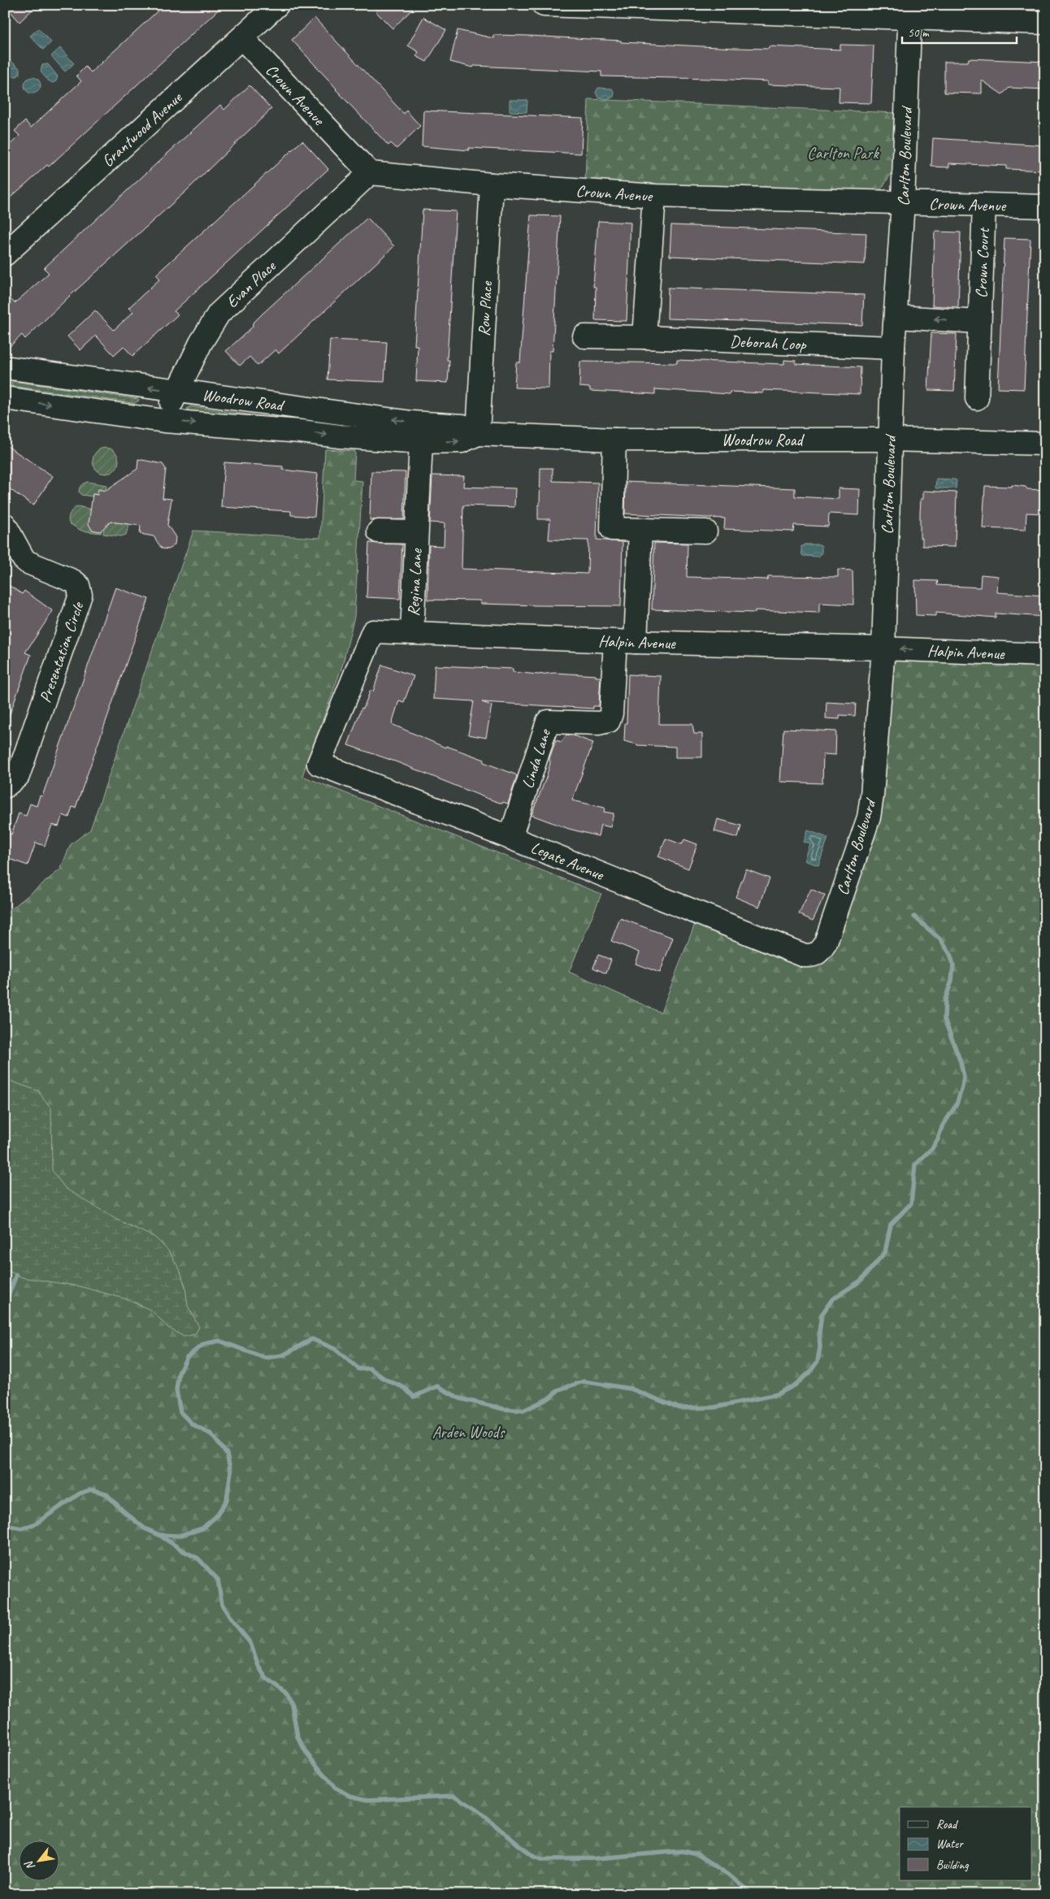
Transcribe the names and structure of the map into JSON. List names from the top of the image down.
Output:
{
  "streets": {
    "street": [
      "Crown Avenue",
      "Grantwood Avenue",
      "Carlton Boulevard",
      "Crown Court",
      "Evan Place",
      "Row Place",
      "Deborah Loop",
      "Woodrow Road",
      "Regina Lane",
      "Halpin Avenue",
      "Presentation Circle",
      "Linda Lane",
      "Legate Avenue"
    ]
  },
  "crossings": [
    ["Crown Avenue", "Grantwood Avenue"],
    ["Crown Avenue", "Carlton Boulevard"],
    ["Crown Avenue", "Crown Court"],
    ["Crown Avenue", "Evan Place"],
    ["Crown Avenue", "Row Place"],
    ["Carlton Boulevard", "Crown Court"],
    ["Carlton Boulevard", "Deborah Loop"],
    ["Carlton Boulevard", "Woodrow Road"],
    ["Carlton Boulevard", "Halpin Avenue"],
    ["Carlton Boulevard", "Legate Avenue"],
    ["Evan Place", "Woodrow Road"],
    ["Row Place", "Woodrow Road"],
    ["Woodrow Road", "Regina Lane"],
    ["Regina Lane", "Halpin Avenue"],
    ["Halpin Avenue", "Linda Lane"],
    ["Halpin Avenue", "Legate Avenue"],
    ["Linda Lane", "Legate Avenue"]
  ],
  "parks": ["Carlton Park", "Arden Woods"],
  "legend": ["Road", "Water", "Building"],
  "scale_bar": "50 m",
  "north": "bottom left"
}
